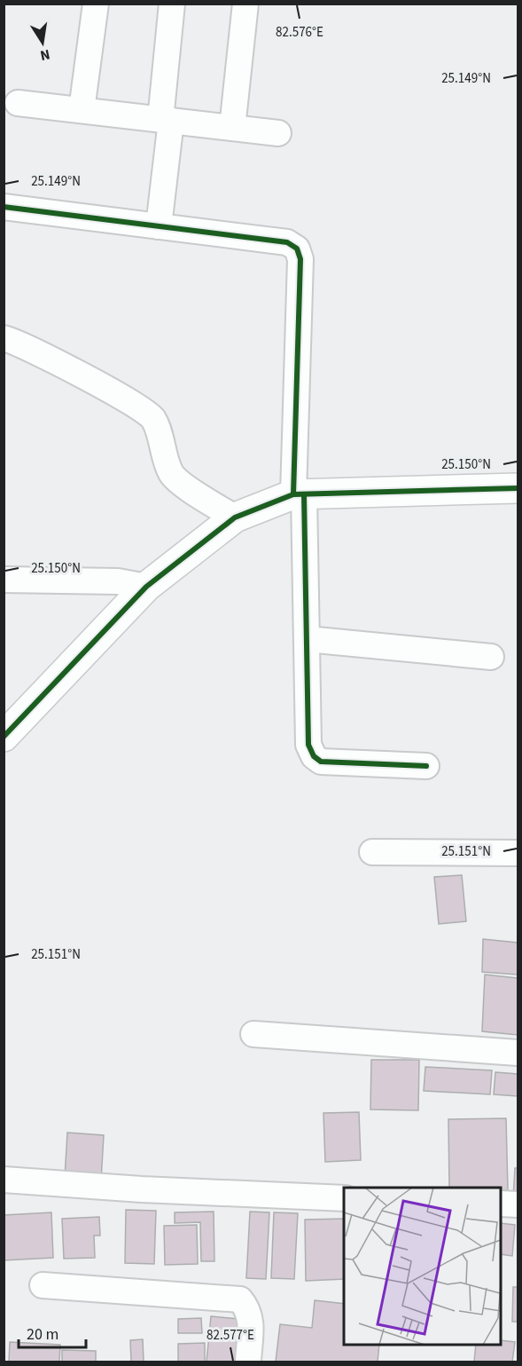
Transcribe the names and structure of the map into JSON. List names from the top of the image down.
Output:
{
  "scale_bar": "20 m",
  "north": "bottom",
  "coordinates": [
    "82.576°E",
    "25.149°N",
    "25.150°N",
    "25.151°N",
    "82.577°E"
  ]
}
